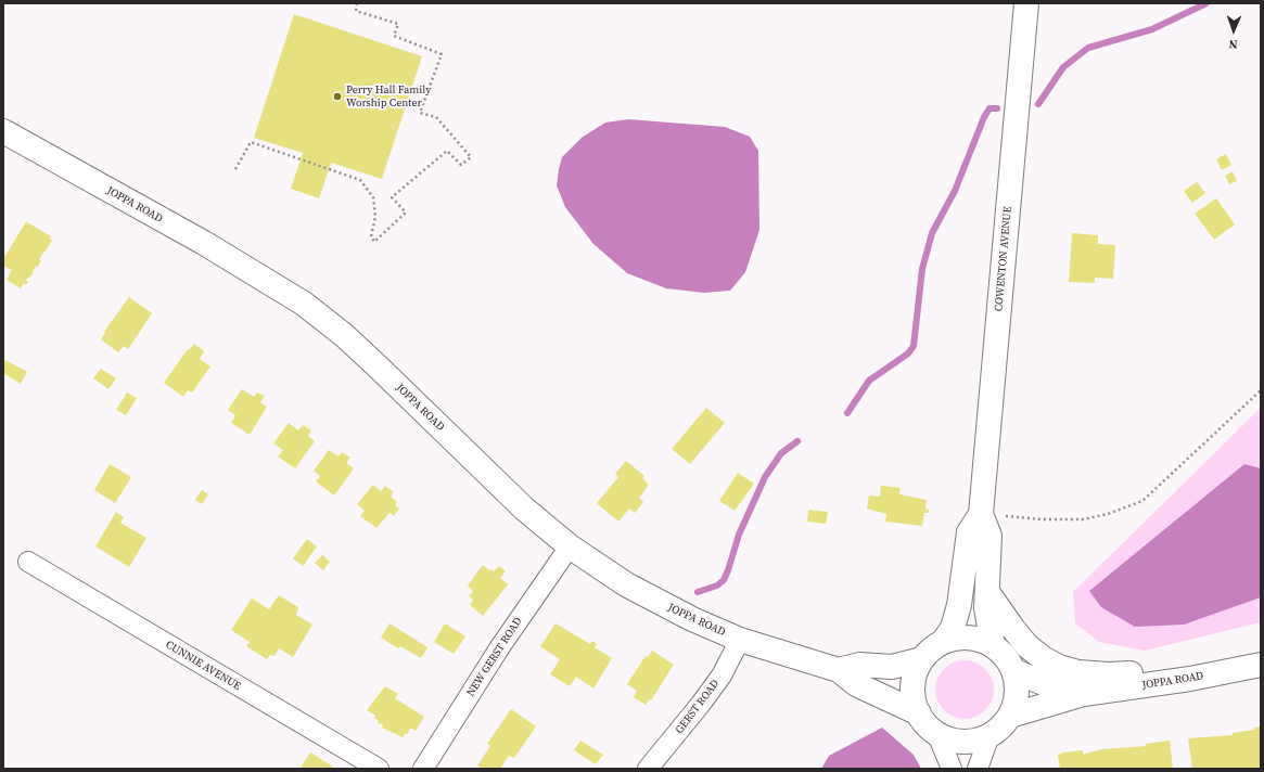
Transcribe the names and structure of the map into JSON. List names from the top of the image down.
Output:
{
  "streets": {
    "street": [
      "JOPPA ROAD",
      "COWENTON AVENUE",
      "NEW GERST ROAD",
      "CUNNIE AVENUE",
      "GERST ROAD"
    ]
  },
  "crossings": [
    ["JOPPA ROAD", "COWENTON AVENUE"],
    ["JOPPA ROAD", "NEW GERST ROAD"],
    ["JOPPA ROAD", "GERST ROAD"]
  ],
  "places": ["Perry Hall Family Worship Center"],
  "north": "bottom"
}
